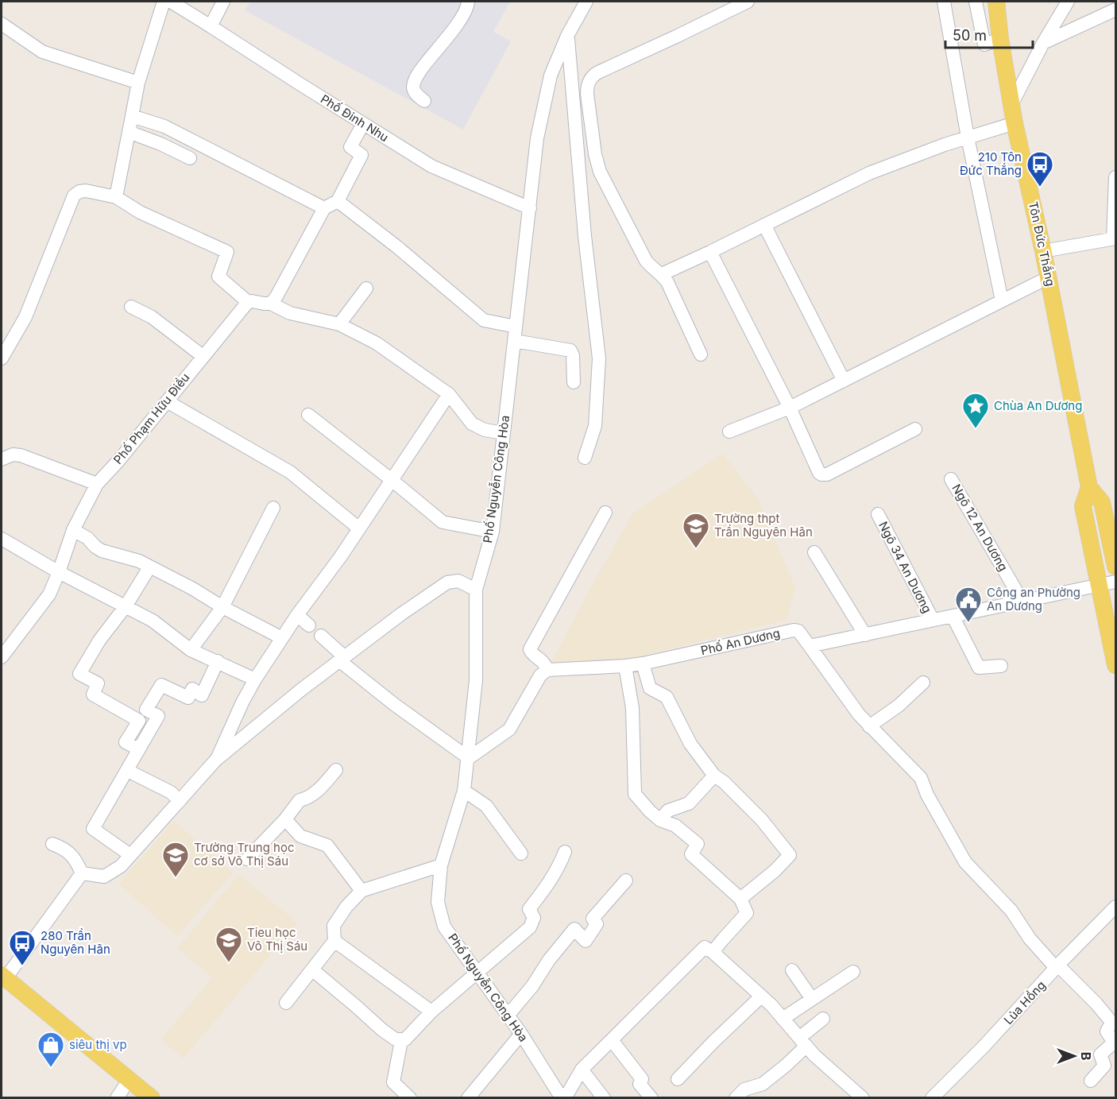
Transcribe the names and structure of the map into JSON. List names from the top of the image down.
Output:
{
  "streets": {
    "main road": ["Tôn Đức Thắng"],
    "street": [
      "Phố Đinh Nhu",
      "Phố Phạm Hữu Điều",
      "Phố Nguyễn Công Hòa",
      "Ngõ 12 An Dương",
      "Ngõ 34 An Dương",
      "Phố An Dương",
      "Lủa Hồng"
    ]
  },
  "crossings": [
    ["Phố Đinh Nhu", "Phố Nguyễn Công Hòa"]
  ],
  "places": {
    "bus stop": ["210 Tôn Đức Thắng", "280 Trần Nguyên Hãn"],
    "place": ["Chùa An Dương"],
    "school or university": ["Trường thpt Trần Nguyên Hãn", "Trường Trung học cơ sở Võ Thị Sáu", "Tieu học Võ Thị Sáu"],
    "public building": ["Công an Phường An Dương"],
    "shop": ["siêu thị vp"]
  },
  "scale_bar": "50 m",
  "north": "right"
}
